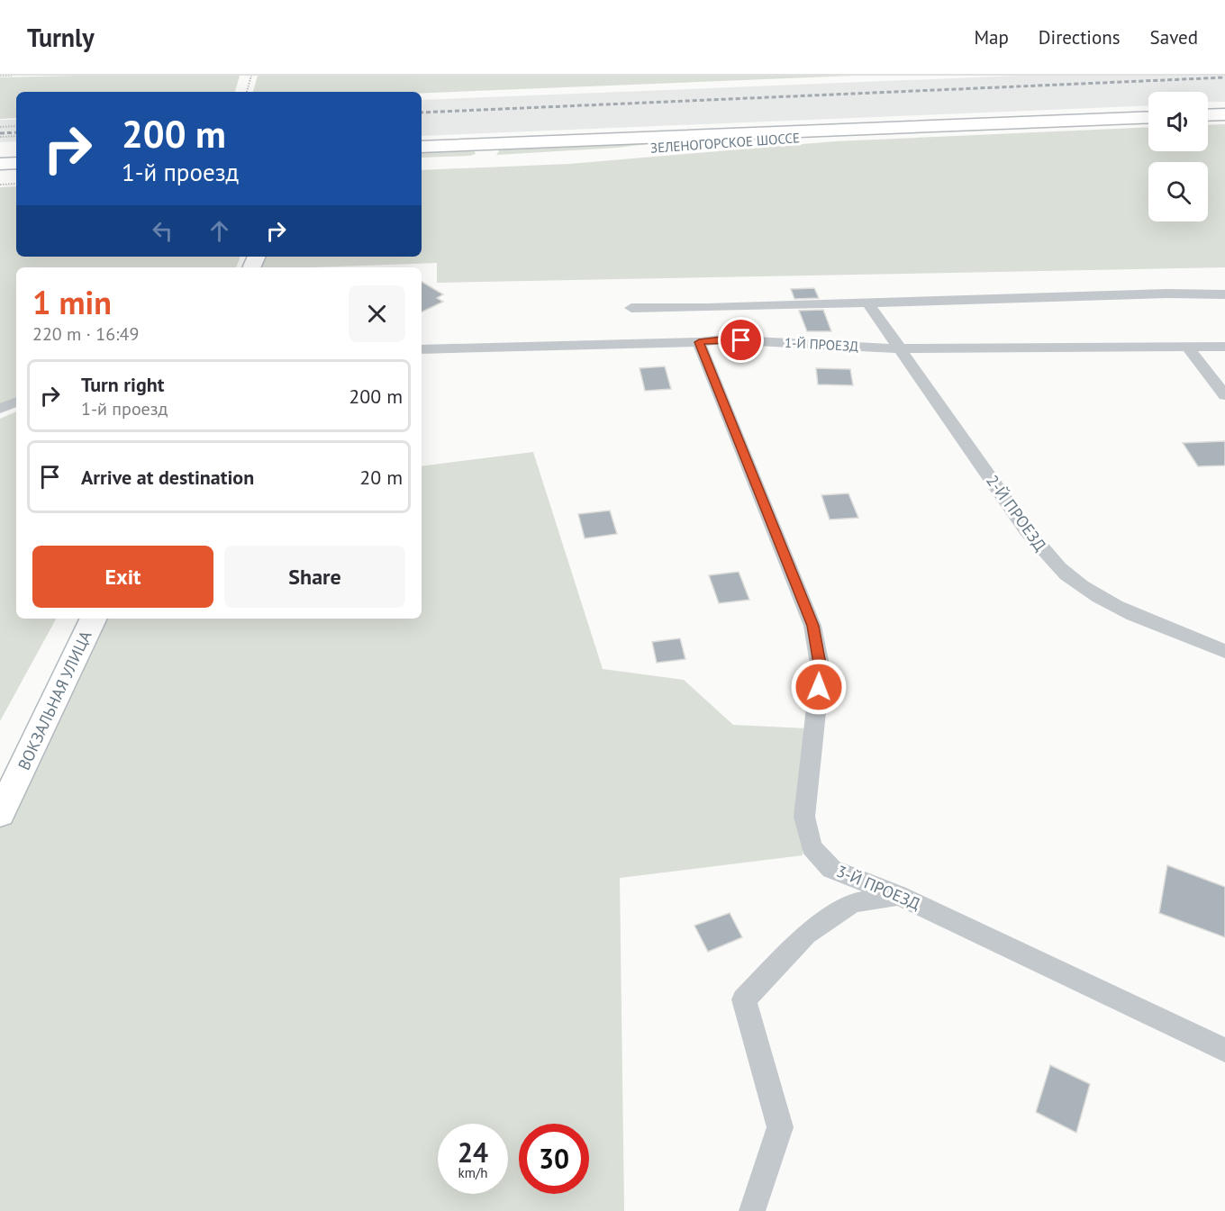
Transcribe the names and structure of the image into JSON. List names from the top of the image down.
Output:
{
  "streets": {
    "main road": ["ЗЕЛЕНОГОРСКОЕ ШОССЕ"],
    "street": [
      "1-Й ПРОЕЗД",
      "2-Й ПРОЕЗД",
      "ВОКЗАЛЬНАЯ УЛИЦА",
      "3-Й ПРОЕЗД"
    ]
  },
  "crossings": [
    ["1-Й ПРОЕЗД", "2-Й ПРОЕЗД"],
    ["1-Й ПРОЕЗД", "3-Й ПРОЕЗД"]
  ],
  "page": {
    "header": "Turnly",
    "nav": ["Map", "Directions", "Saved"],
    "turn": ["200 m", "1-й проезд"],
    "heading": ["1 min", "220 m · 16:49"],
    "list": [
      {
        "name": "Turn right",
        "note": "1-й проезд",
        "value": "200 m"
      },
      {
        "name": "Arrive at destination",
        "value": "20 m"
      }
    ],
    "buttons": ["Exit", "Share"],
    "speed": "24 km/h",
    "limit": "30"
  }
}
